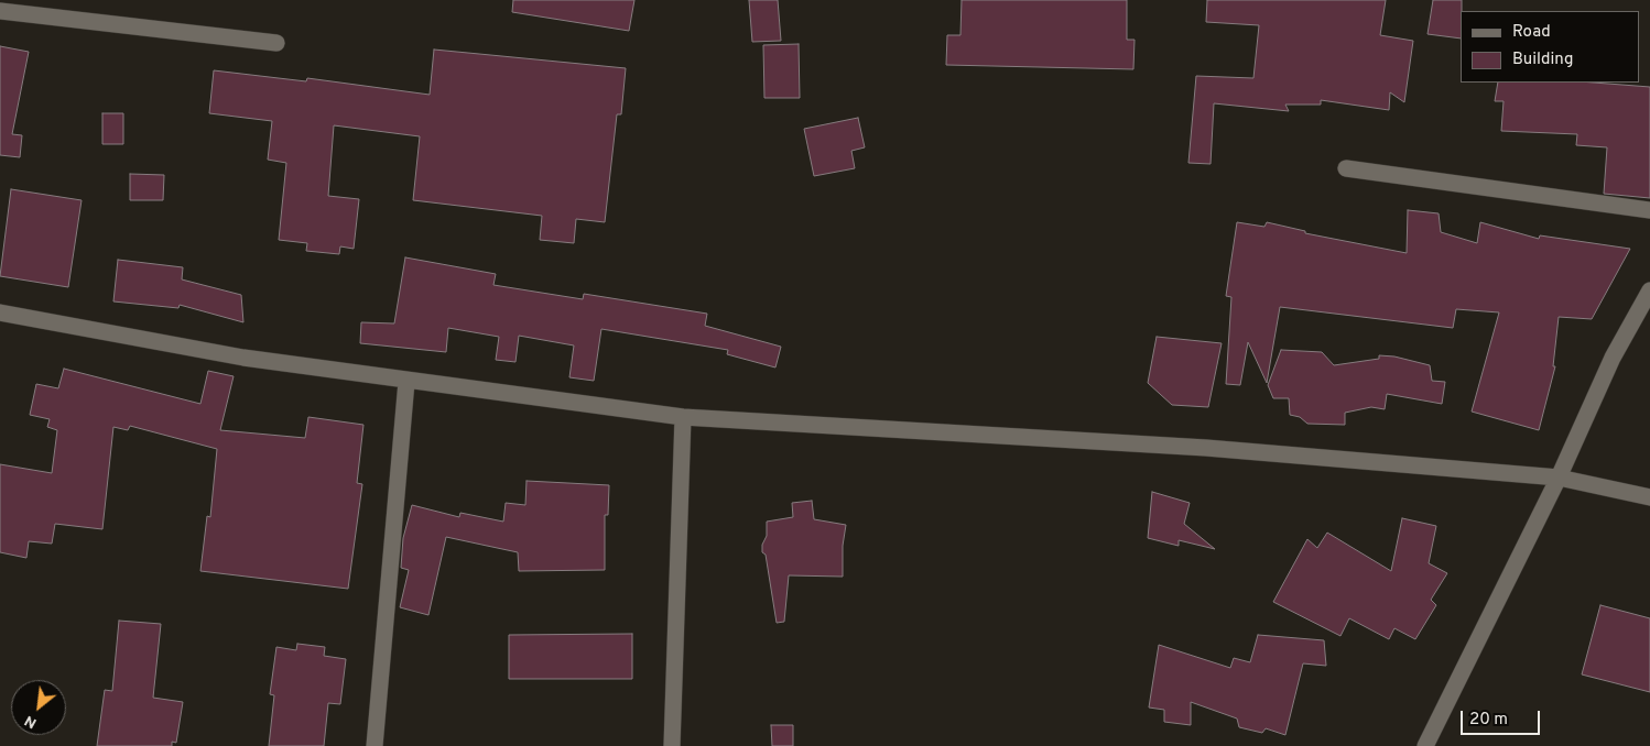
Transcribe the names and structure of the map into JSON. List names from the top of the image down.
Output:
{
  "legend": ["Road", "Building"],
  "scale_bar": "20 m",
  "north": "bottom left"
}
